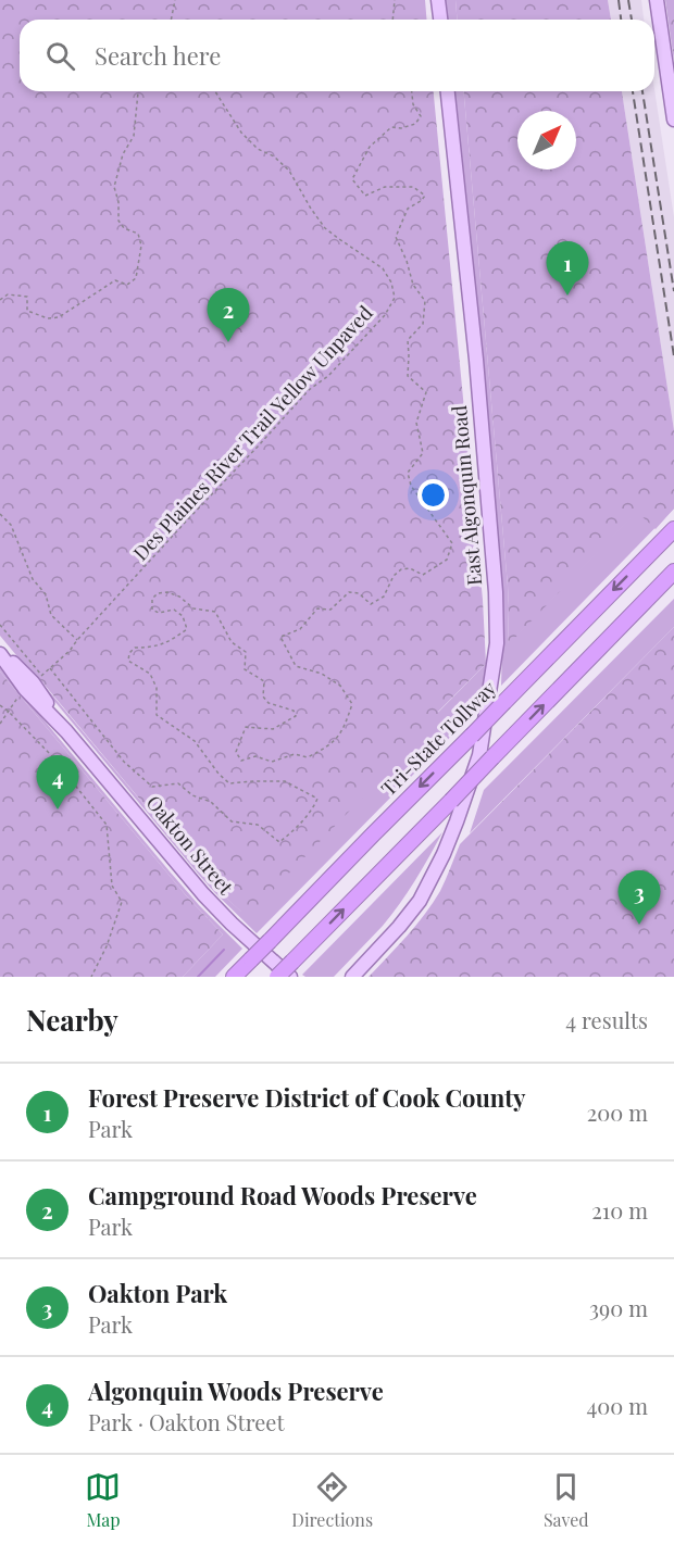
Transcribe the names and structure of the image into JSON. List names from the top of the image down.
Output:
{
  "streets": {
    "highway": ["Tri-State Tollway"],
    "main road": ["East Algonquin Road", "Oakton Street"],
    "path": ["Des Plaines River Trail Yellow Unpaved"]
  },
  "north": "top right",
  "page": {
    "search": "Search here",
    "pins": [
      "1",
      "2",
      "4",
      "3"
    ],
    "heading": ["Nearby", "4 results"],
    "list": [
      {
        "mark": "1",
        "name": "Forest Preserve District of Cook County",
        "note": "Park",
        "value": "200 m"
      },
      {
        "mark": "2",
        "name": "Campground Road Woods Preserve",
        "note": "Park",
        "value": "210 m"
      },
      {
        "mark": "3",
        "name": "Oakton Park",
        "note": "Park",
        "value": "390 m"
      },
      {
        "mark": "4",
        "name": "Algonquin Woods Preserve",
        "note": "Park · Oakton Street",
        "value": "400 m"
      }
    ],
    "nav": ["Map", "Directions", "Saved"]
  }
}
